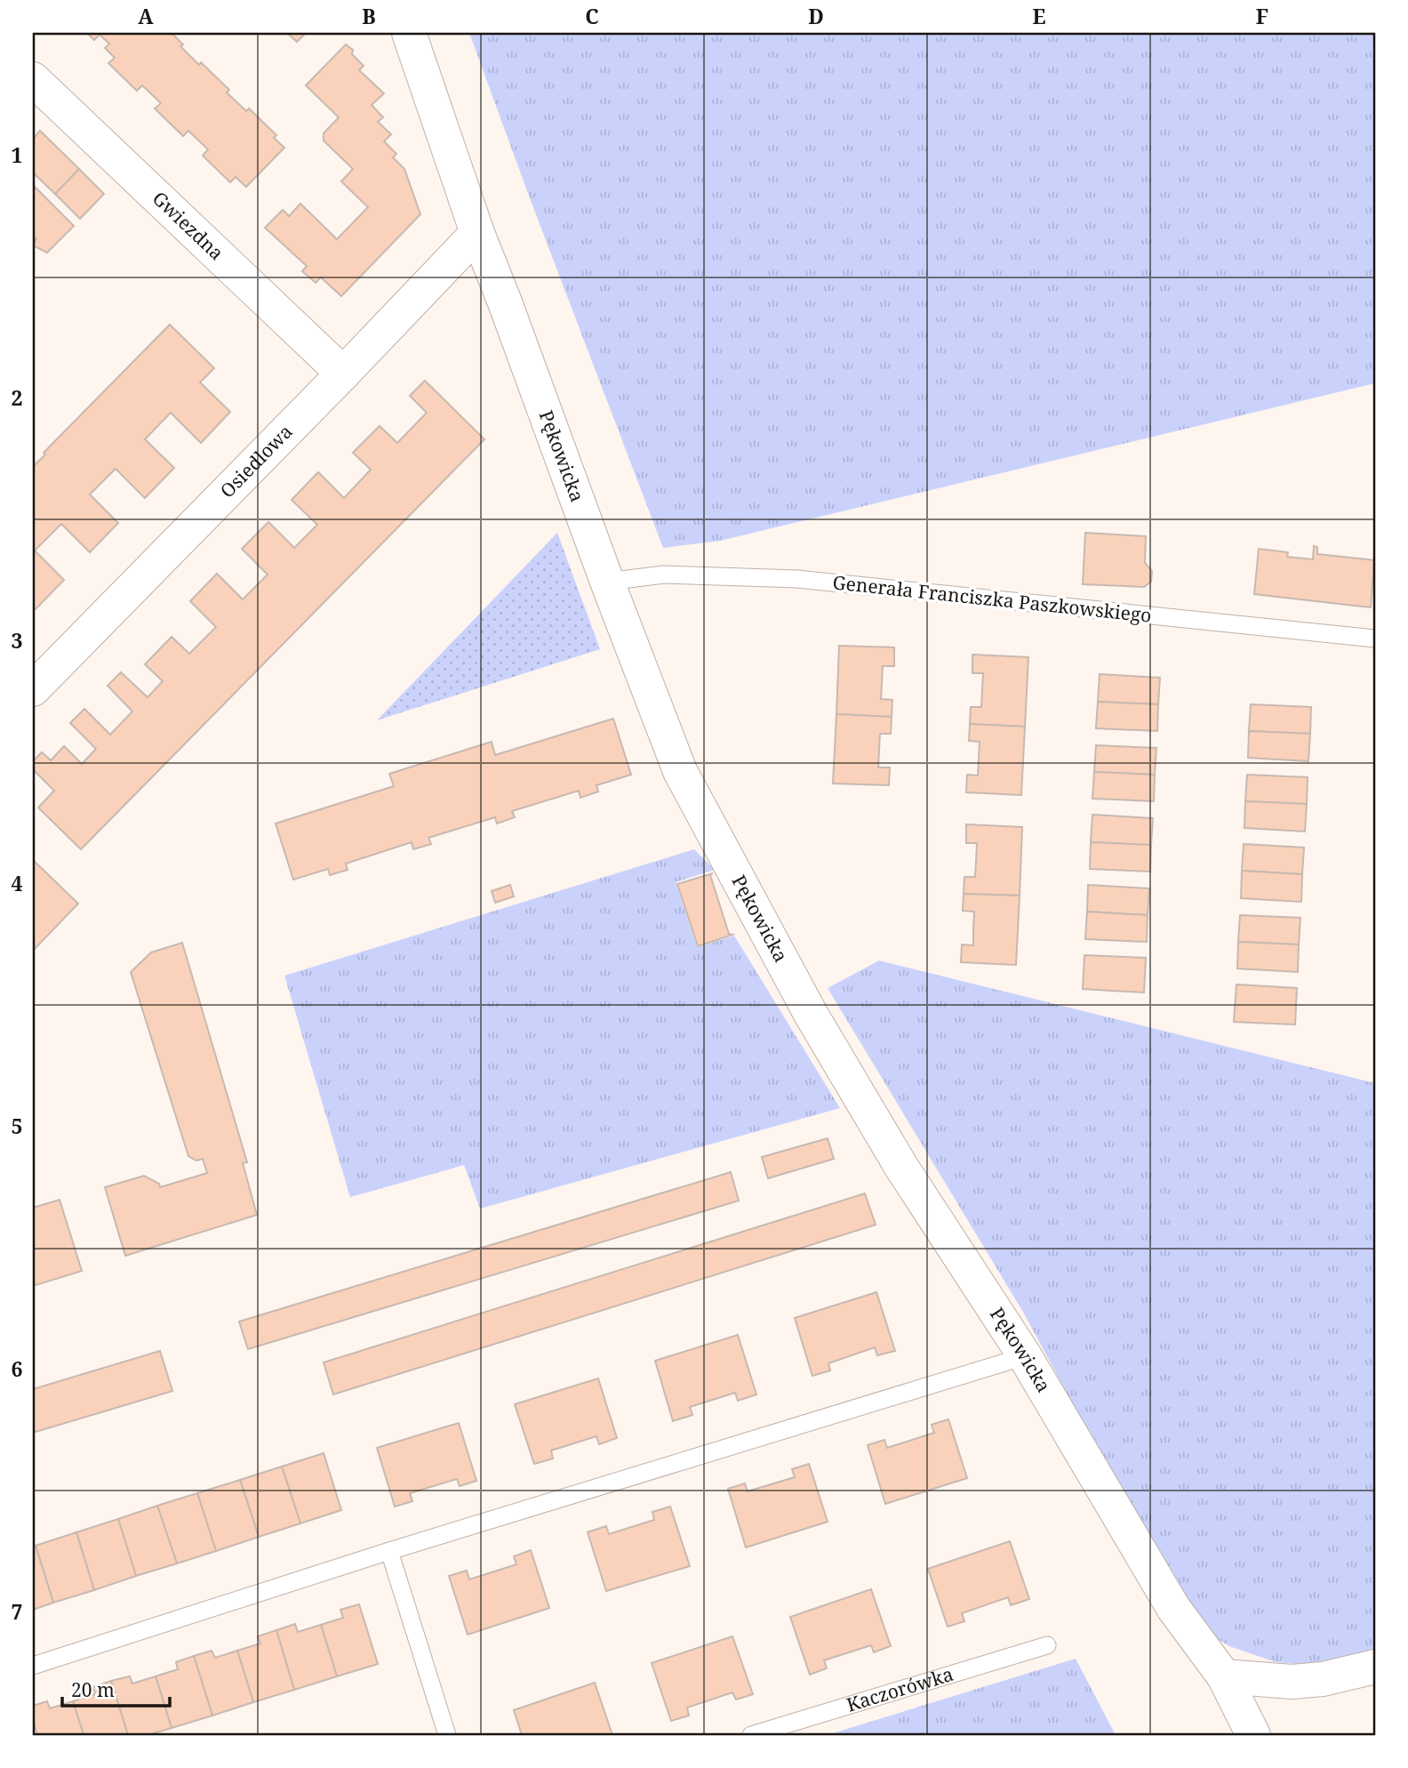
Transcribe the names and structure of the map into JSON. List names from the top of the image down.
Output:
{
  "streets": {
    "street": ["Gwiezdna", "Pękowicka", "Osiedlowa"],
    "lane": ["Generała Franciszka Paszkowskiego", "Kaczorówka"]
  },
  "crossings": [
    ["Gwiezdna", "Osiedlowa"],
    ["Pękowicka", "Osiedlowa"],
    ["Pękowicka", "Generała Franciszka Paszkowskiego"]
  ],
  "scale_bar": "20 m",
  "grid": {
    "columns": [
      "A",
      "B",
      "C",
      "D",
      "E",
      "F"
    ],
    "rows": [
      "1",
      "2",
      "3",
      "4",
      "5",
      "6",
      "7"
    ]
  }
}
